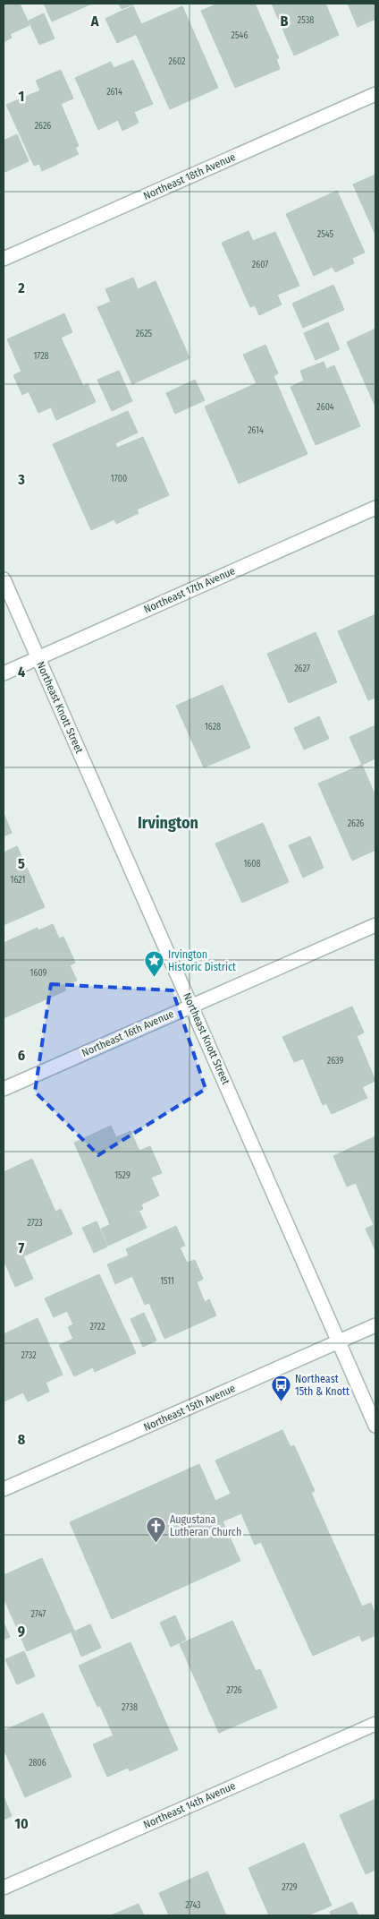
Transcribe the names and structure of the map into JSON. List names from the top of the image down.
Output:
{
  "streets": {
    "street": [
      "Northeast 18th Avenue",
      "Northeast 17th Avenue",
      "Northeast Knott Street",
      "Northeast 16th Avenue",
      "Northeast 15th Avenue",
      "Northeast 14th Avenue"
    ]
  },
  "crossings": [
    ["Northeast 17th Avenue", "Northeast Knott Street"],
    ["Northeast Knott Street", "Northeast 16th Avenue"],
    ["Northeast Knott Street", "Northeast 15th Avenue"]
  ],
  "districts": ["Irvington"],
  "places": {
    "place": ["Irvington Historic District"],
    "bus stop": ["Northeast 15th & Knott"],
    "church": ["Augustana Lutheran Church"]
  },
  "house_numbers": [
    "2538",
    "2546",
    "2602",
    "2614",
    "2626",
    "2545",
    "2607",
    "2625",
    "1728",
    "2604",
    "2614",
    "1700",
    "2627",
    "1628",
    "2626",
    "1608",
    "1621",
    "1609",
    "2639",
    "1529",
    "2723",
    "1511",
    "2722",
    "2732",
    "2747",
    "2726",
    "2738",
    "2806",
    "2729",
    "2743"
  ],
  "grid": {
    "columns": ["A", "B"],
    "rows": [
      "1",
      "2",
      "3",
      "4",
      "5",
      "6",
      "7",
      "8",
      "9",
      "10"
    ]
  }
}
